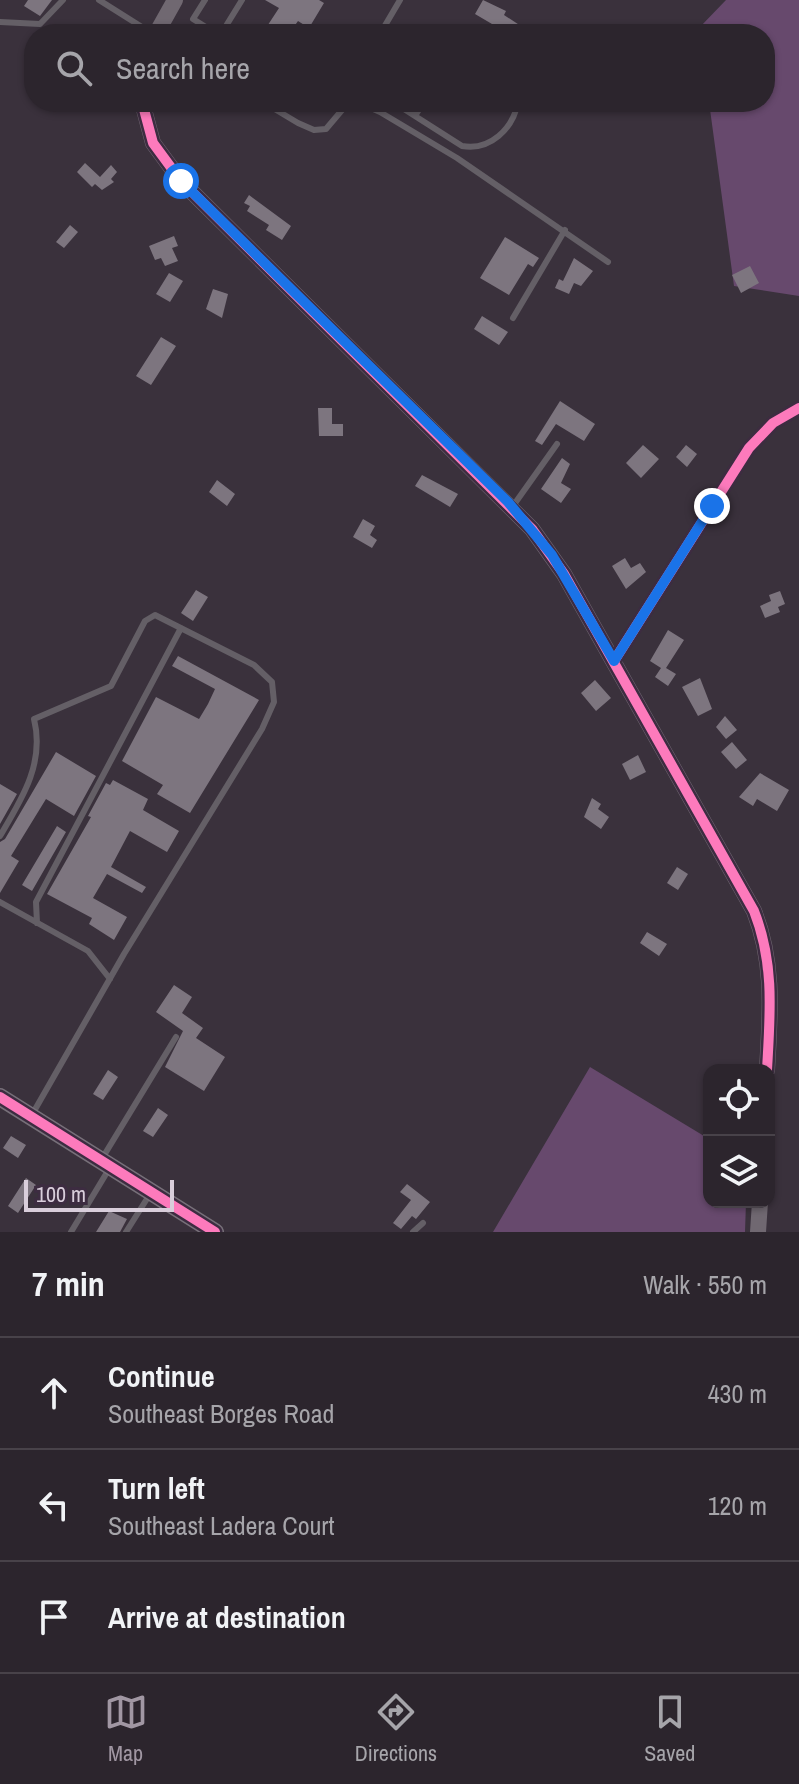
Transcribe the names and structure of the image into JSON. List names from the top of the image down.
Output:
{
  "scale_bar": "100 m",
  "page": {
    "search": "Search here",
    "scale": "100 m",
    "heading": ["7 min", "Walk · 550 m"],
    "list": [
      ["Continue", "Southeast Borges Road", "430 m"],
      ["Turn left", "Southeast Ladera Court", "120 m"],
      "Arrive at destination"
    ],
    "nav": ["Map", "Directions", "Saved"]
  }
}
